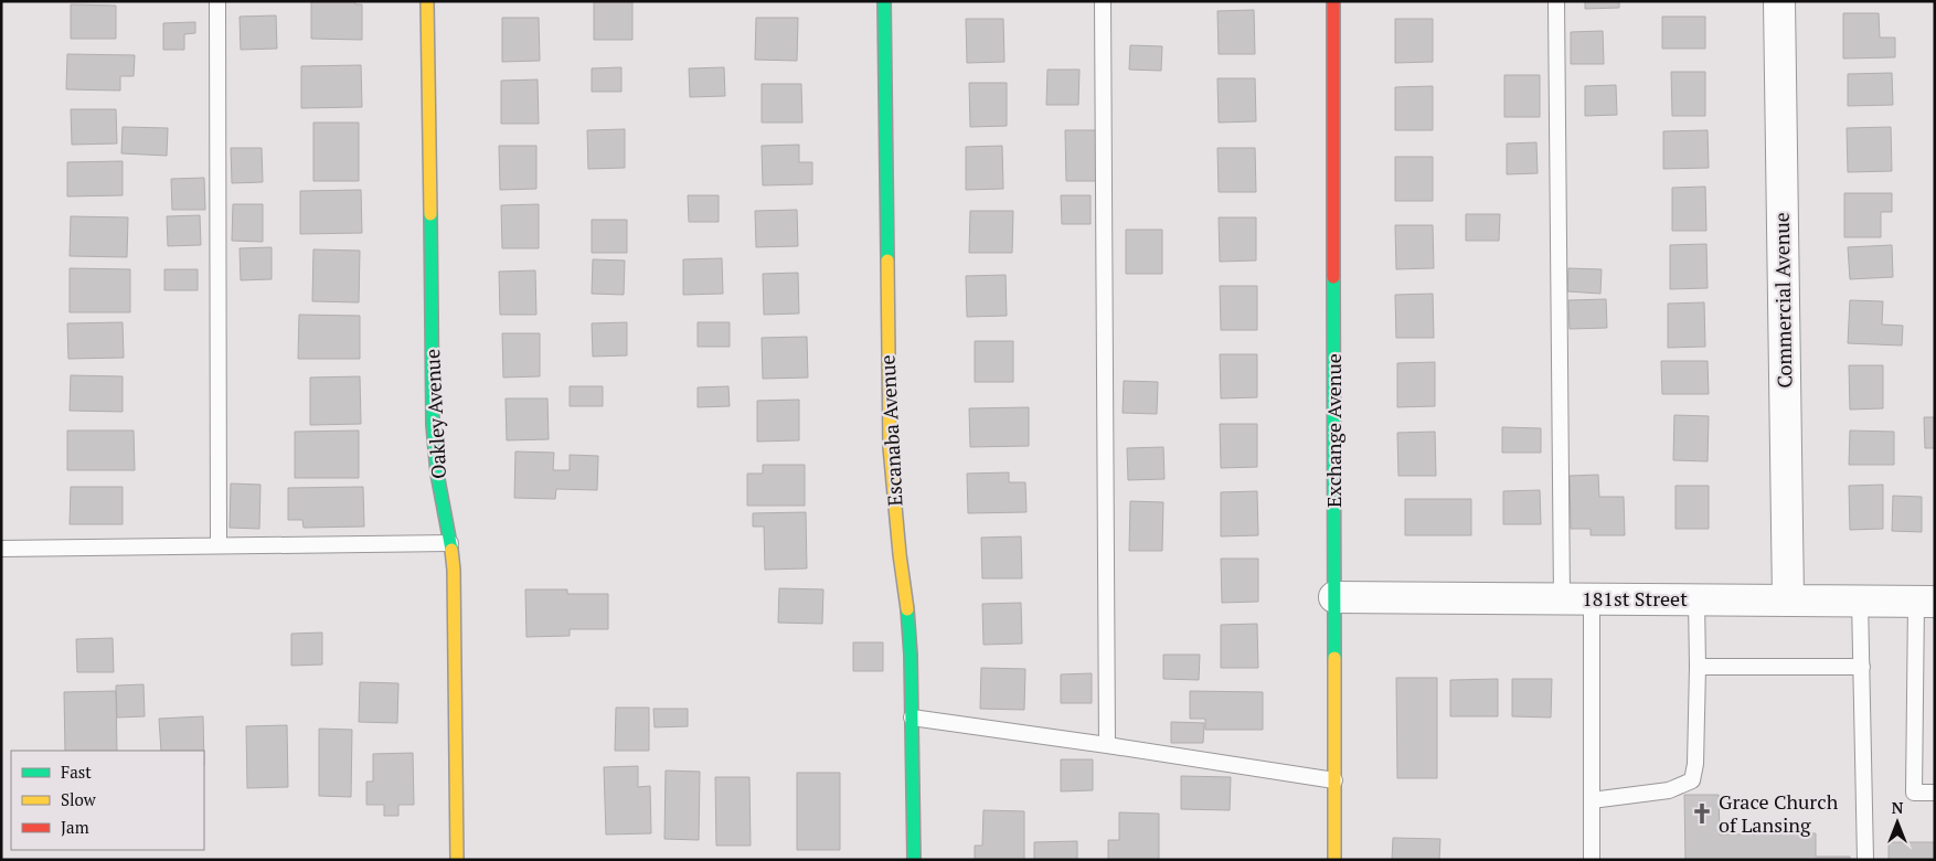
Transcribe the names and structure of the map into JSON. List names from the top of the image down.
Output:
{
  "streets": {
    "street": [
      "Commercial Avenue",
      "Oakley Avenue",
      "Escanaba Avenue",
      "Exchange Avenue",
      "181st Street"
    ]
  },
  "crossings": [
    ["Commercial Avenue", "181st Street"],
    ["Exchange Avenue", "181st Street"]
  ],
  "places": {
    "church": ["Grace Church of Lansing"]
  },
  "legend": ["Fast", "Slow", "Jam"],
  "north": "top"
}
